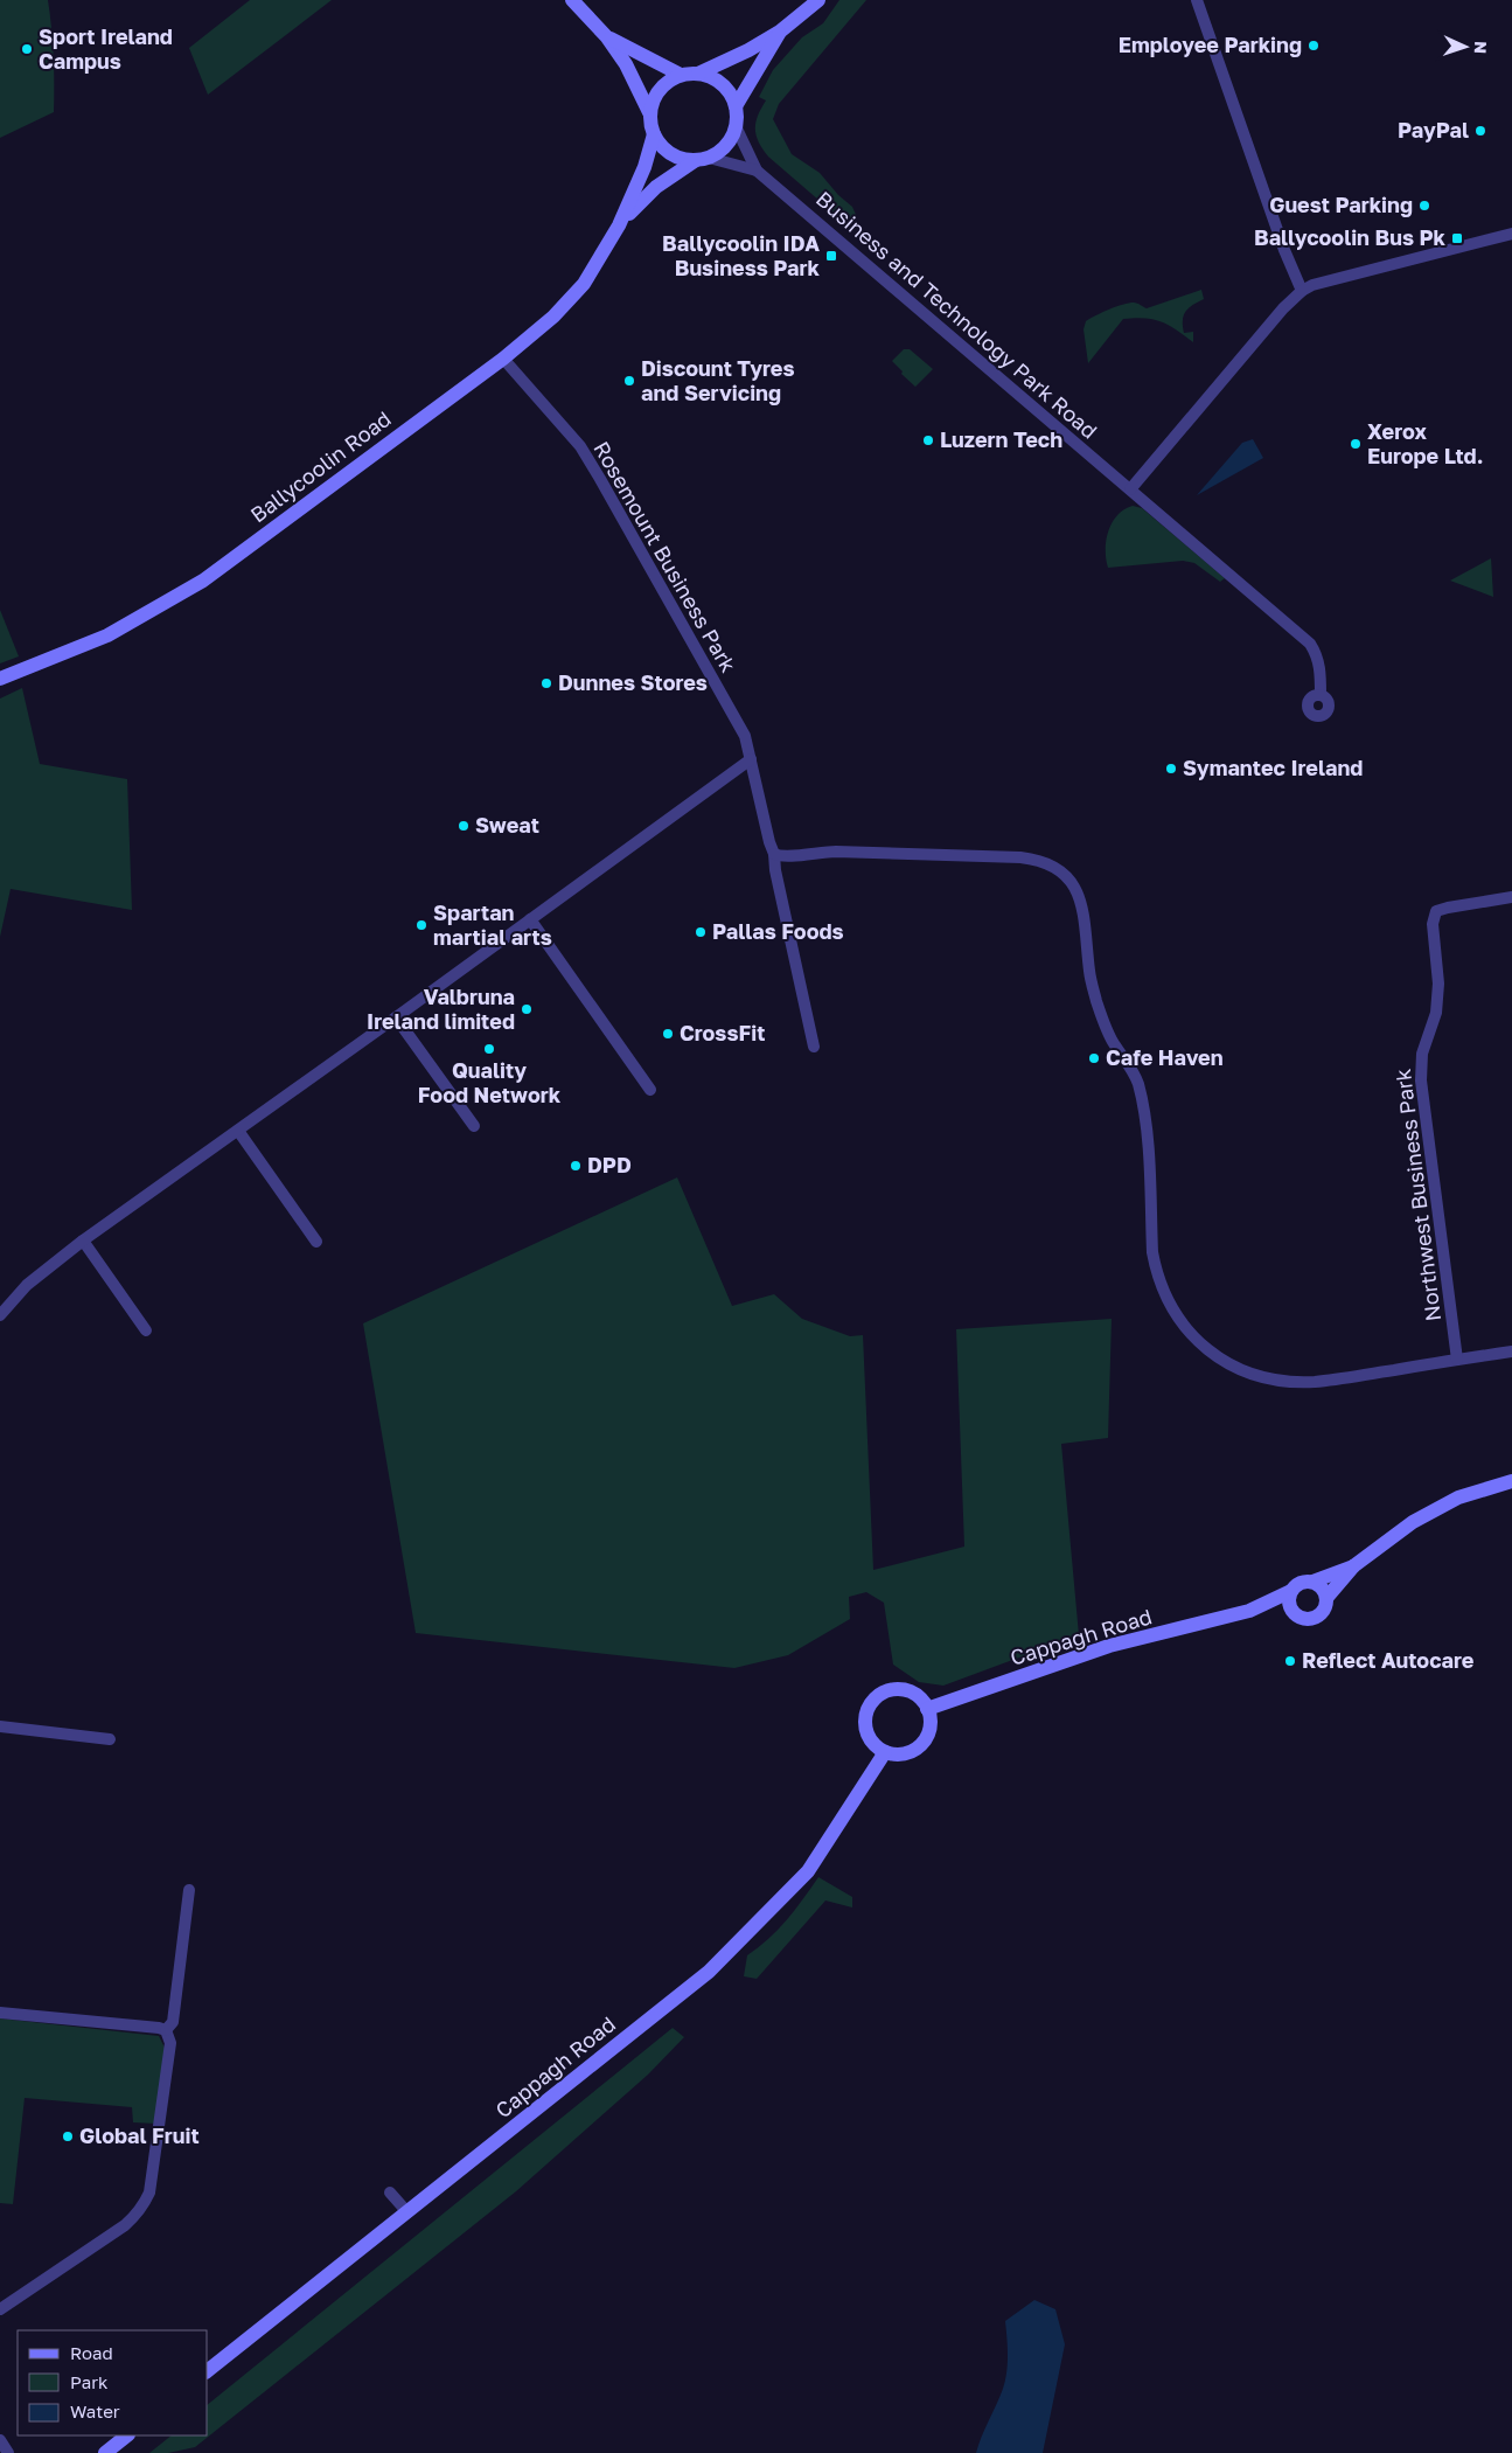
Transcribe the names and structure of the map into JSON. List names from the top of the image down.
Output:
{
  "streets": {
    "street": [
      "Business and Technology Park Road",
      "Ballycoolin Road",
      "Rosemount Business Park",
      "Northwest Business Park",
      "Cappagh Road"
    ]
  },
  "crossings": [
    ["Business and Technology Park Road", "Ballycoolin Road"],
    ["Ballycoolin Road", "Rosemount Business Park"]
  ],
  "places": {
    "other": [
      "Employee Parking",
      "Sport Ireland Campus",
      "PayPal",
      "Guest Parking",
      "Discount Tyres and Servicing",
      "Luzern Tech",
      "Xerox Europe Ltd.",
      "Dunnes Stores",
      "Symantec Ireland",
      "Sweat",
      "Spartan martial arts",
      "Pallas Foods",
      "Valbruna Ireland limited",
      "CrossFit",
      "Quality Food Network",
      "Cafe Haven",
      "DPD",
      "Reflect Autocare",
      "Global Fruit"
    ],
    "transit": ["Ballycoolin Bus Pk", "Ballycoolin IDA Business Park"]
  },
  "legend": ["Road", "Park", "Water"],
  "north": "right"
}
